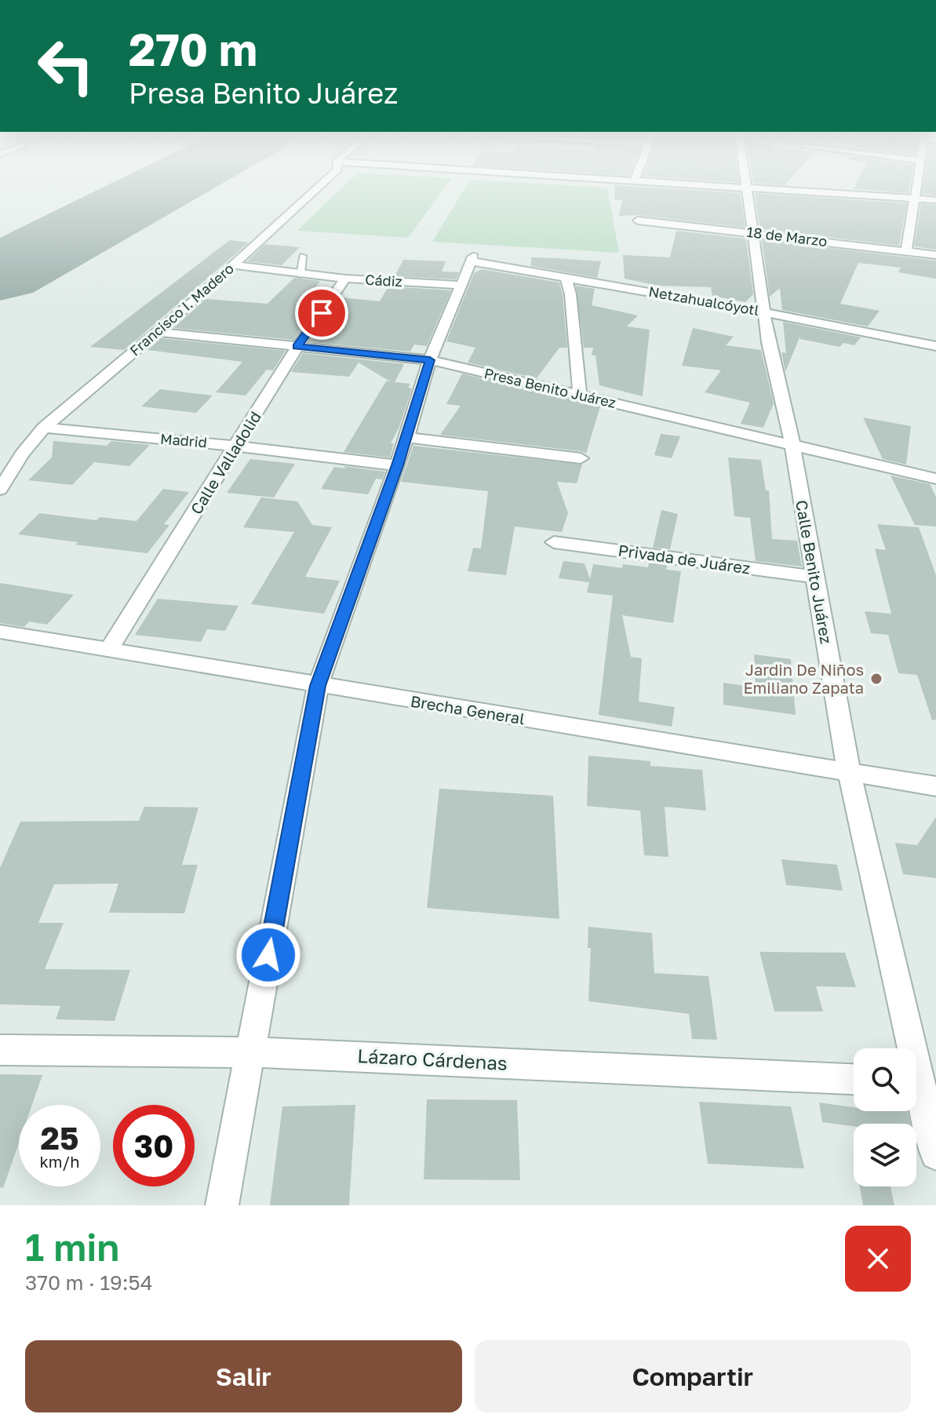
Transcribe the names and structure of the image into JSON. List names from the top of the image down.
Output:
{
  "streets": {
    "street": [
      "18 de Marzo",
      "Cádiz",
      "Netzahualcóyotl",
      "Francisco I. Madero",
      "Presa Benito Juárez",
      "Madrid",
      "Calle Valladolid",
      "Privada de Juárez",
      "Calle Benito Juárez",
      "Brecha General",
      "Lázaro Cárdenas"
    ]
  },
  "crossings": [
    ["18 de Marzo", "Calle Benito Juárez"],
    ["Cádiz", "Netzahualcóyotl"],
    ["Cádiz", "Francisco I. Madero"],
    ["Cádiz", "Calle Valladolid"],
    ["Netzahualcóyotl", "Calle Benito Juárez"],
    ["Francisco I. Madero", "Presa Benito Juárez"],
    ["Francisco I. Madero", "Madrid"],
    ["Presa Benito Juárez", "Calle Valladolid"],
    ["Presa Benito Juárez", "Calle Benito Juárez"],
    ["Madrid", "Calle Valladolid"],
    ["Calle Valladolid", "Brecha General"],
    ["Privada de Juárez", "Calle Benito Juárez"],
    ["Calle Benito Juárez", "Brecha General"]
  ],
  "places": ["Jardin De Niños Emiliano Zapata"],
  "page": {
    "turn": ["270 m", "Presa Benito Juárez"],
    "speed": "25 km/h",
    "limit": "30",
    "heading": ["1 min", "370 m · 19:54"],
    "buttons": ["Salir", "Compartir"]
  }
}
